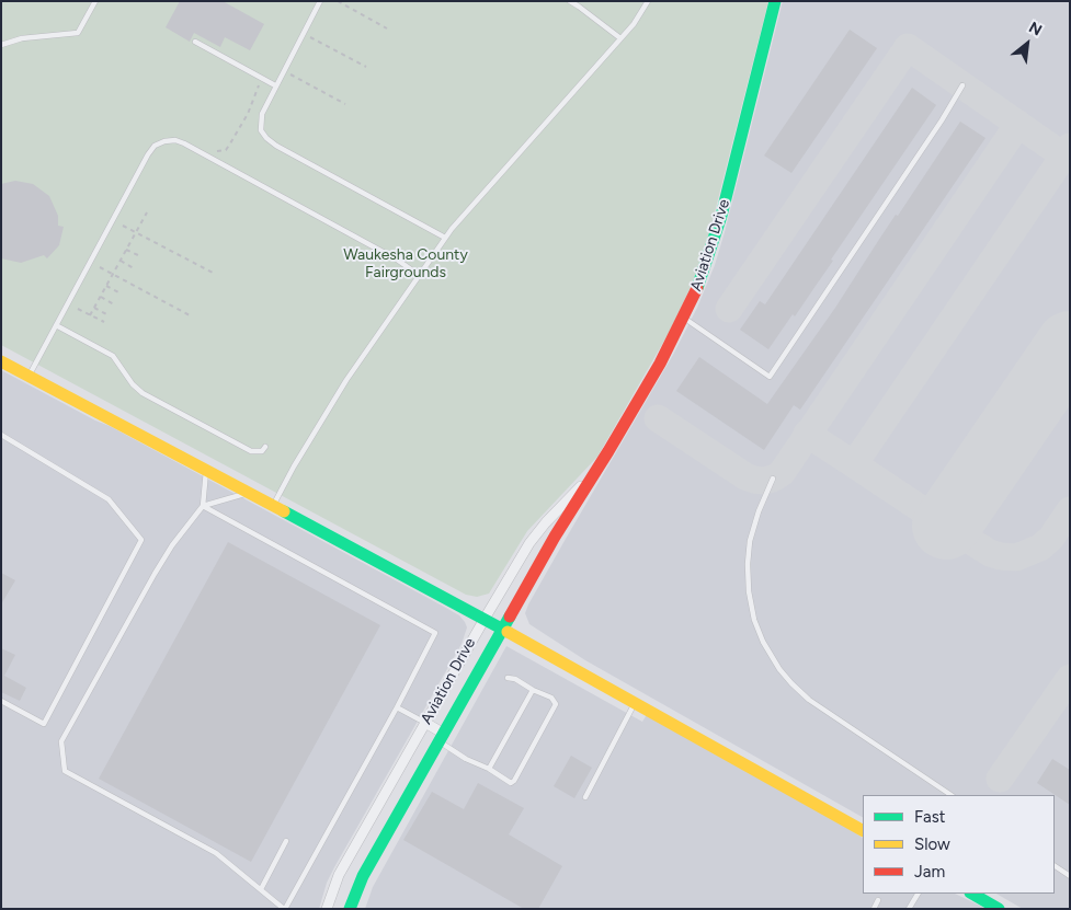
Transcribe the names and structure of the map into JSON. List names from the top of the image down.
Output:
{
  "streets": {
    "street": ["Aviation Drive"]
  },
  "parks": ["Waukesha County Fairgrounds"],
  "legend": ["Fast", "Slow", "Jam"],
  "north": "top right"
}
